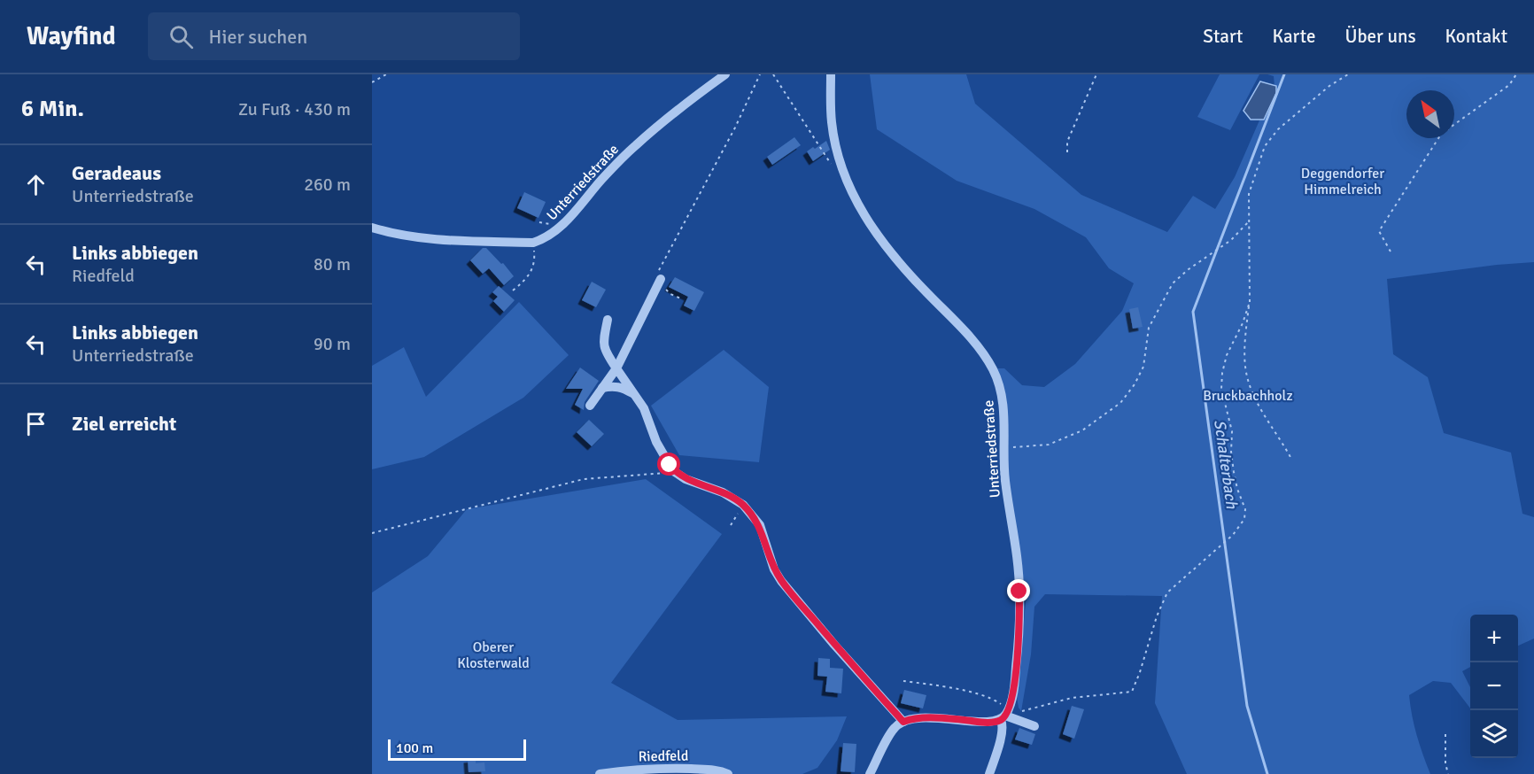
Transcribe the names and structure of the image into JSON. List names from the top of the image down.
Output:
{
  "streets": {
    "street": ["Unterriedstraße", "Riedfeld"]
  },
  "water": ["Schalterbach"],
  "parks": ["Deggendorfer Himmelreich", "Bruckbachholz", "Oberer Klosterwald"],
  "scale_bar": "100 m",
  "north": "top left",
  "page": {
    "header": "Wayfind",
    "search": "Hier suchen",
    "nav": [
      "Start",
      "Karte",
      "Über uns",
      "Kontakt"
    ],
    "heading": ["6 Min.", "Zu Fuß · 430 m"],
    "list": [
      ["Geradeaus", "Unterriedstraße", "260 m"],
      ["Links abbiegen", "Riedfeld", "80 m"],
      ["Links abbiegen", "Unterriedstraße", "90 m"],
      "Ziel erreicht"
    ],
    "map_buttons": ["+", "−"],
    "scale": "100 m"
  }
}
